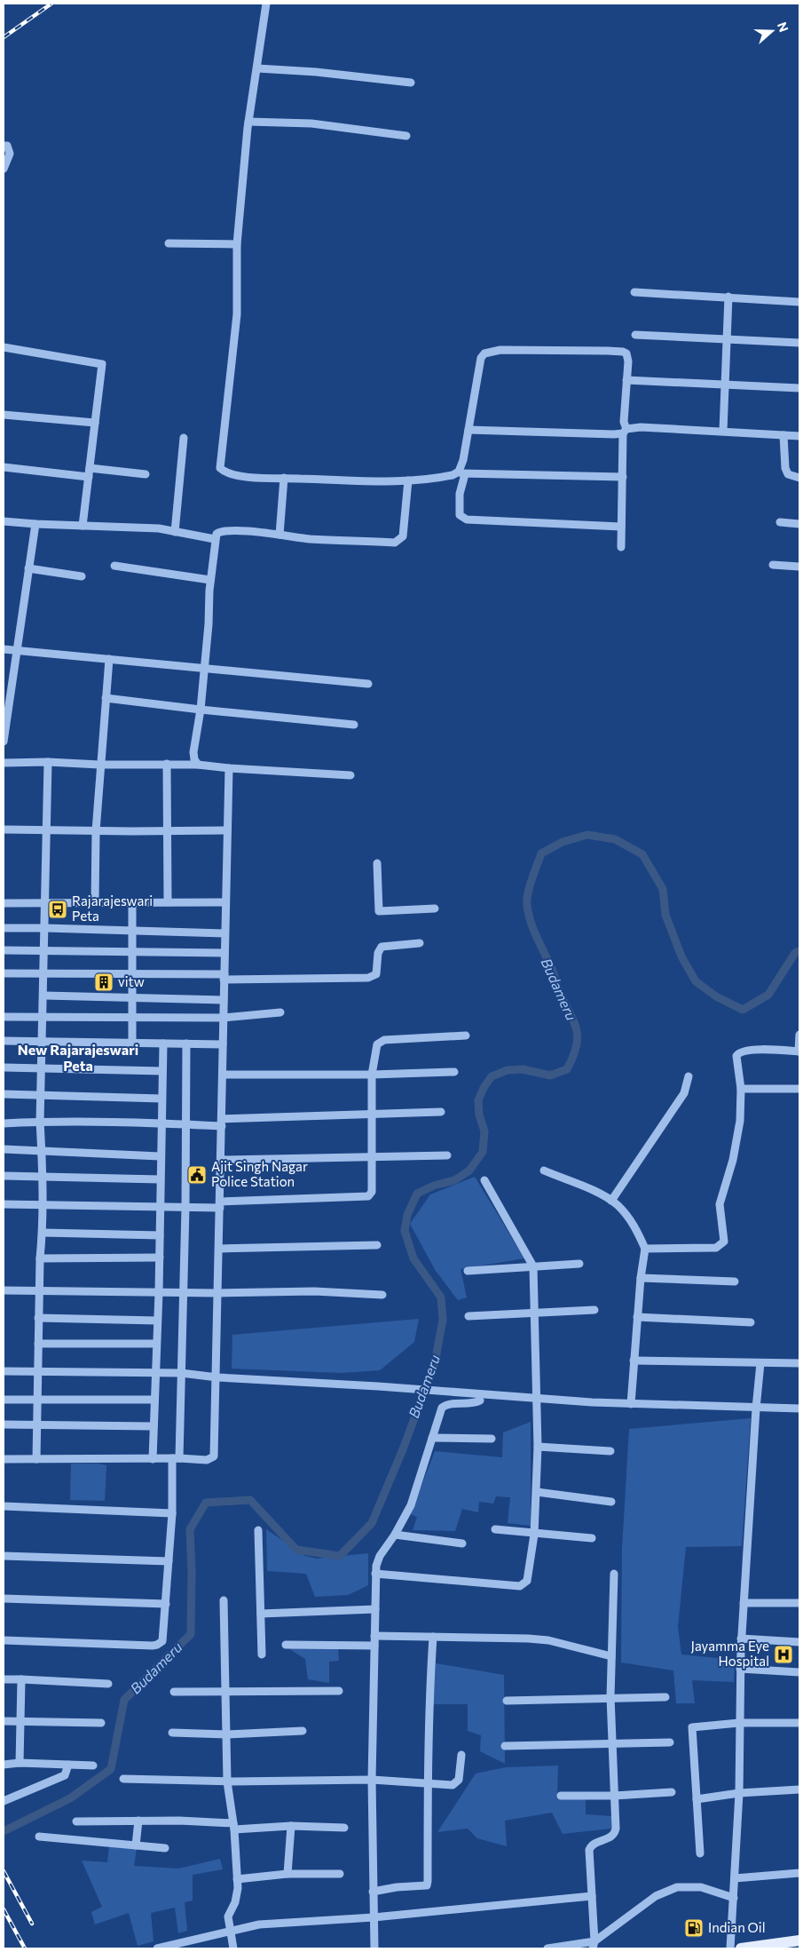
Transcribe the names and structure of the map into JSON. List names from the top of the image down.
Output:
{
  "districts": ["New Rajarajeswari Peta"],
  "water": ["Budameru"],
  "places": {
    "bus stop": ["Rajarajeswari Peta"],
    "building": ["vitw"],
    "public building": ["Ajit Singh Nagar Police Station"],
    "hospital": ["Jayamma Eye Hospital"],
    "fuel station": ["Indian Oil"]
  },
  "north": "right"
}
